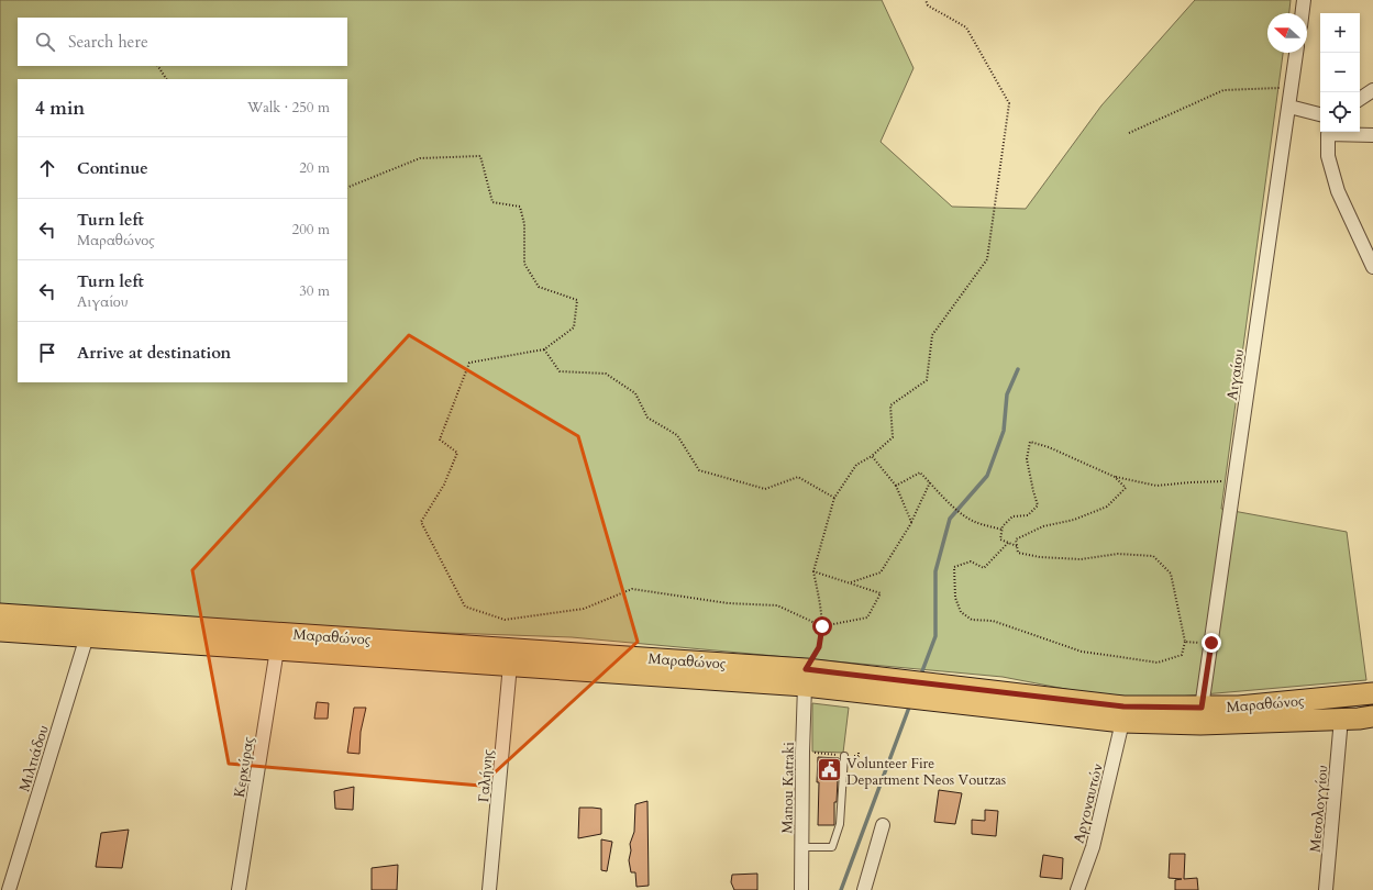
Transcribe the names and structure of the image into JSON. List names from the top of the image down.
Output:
{
  "streets": {
    "main road": ["Μαραθώνος"],
    "street": [
      "Αιγαίου",
      "Μιλτιάδου",
      "Κερκύρας",
      "Γαλήνης",
      "Manou Katraki",
      "Αργοναυτών",
      "Μεσολογγίου"
    ]
  },
  "crossings": [
    ["Αιγαίου", "Μαραθώνος"],
    ["Μαραθώνος", "Μιλτιάδου"],
    ["Μαραθώνος", "Κερκύρας"],
    ["Μαραθώνος", "Γαλήνης"],
    ["Μαραθώνος", "Manou Katraki"],
    ["Μαραθώνος", "Αργοναυτών"]
  ],
  "places": {
    "public building": ["Volunteer Fire Department Neos Voutzas"]
  },
  "north": "left",
  "page": {
    "map_buttons": ["+", "−"],
    "search": "Search here",
    "heading": ["4 min", "Walk · 250 m"],
    "list": [
      ["Continue", "20 m"],
      ["Turn left", "Μαραθώνος", "200 m"],
      ["Turn left", "Αιγαίου", "30 m"],
      "Arrive at destination"
    ]
  }
}
